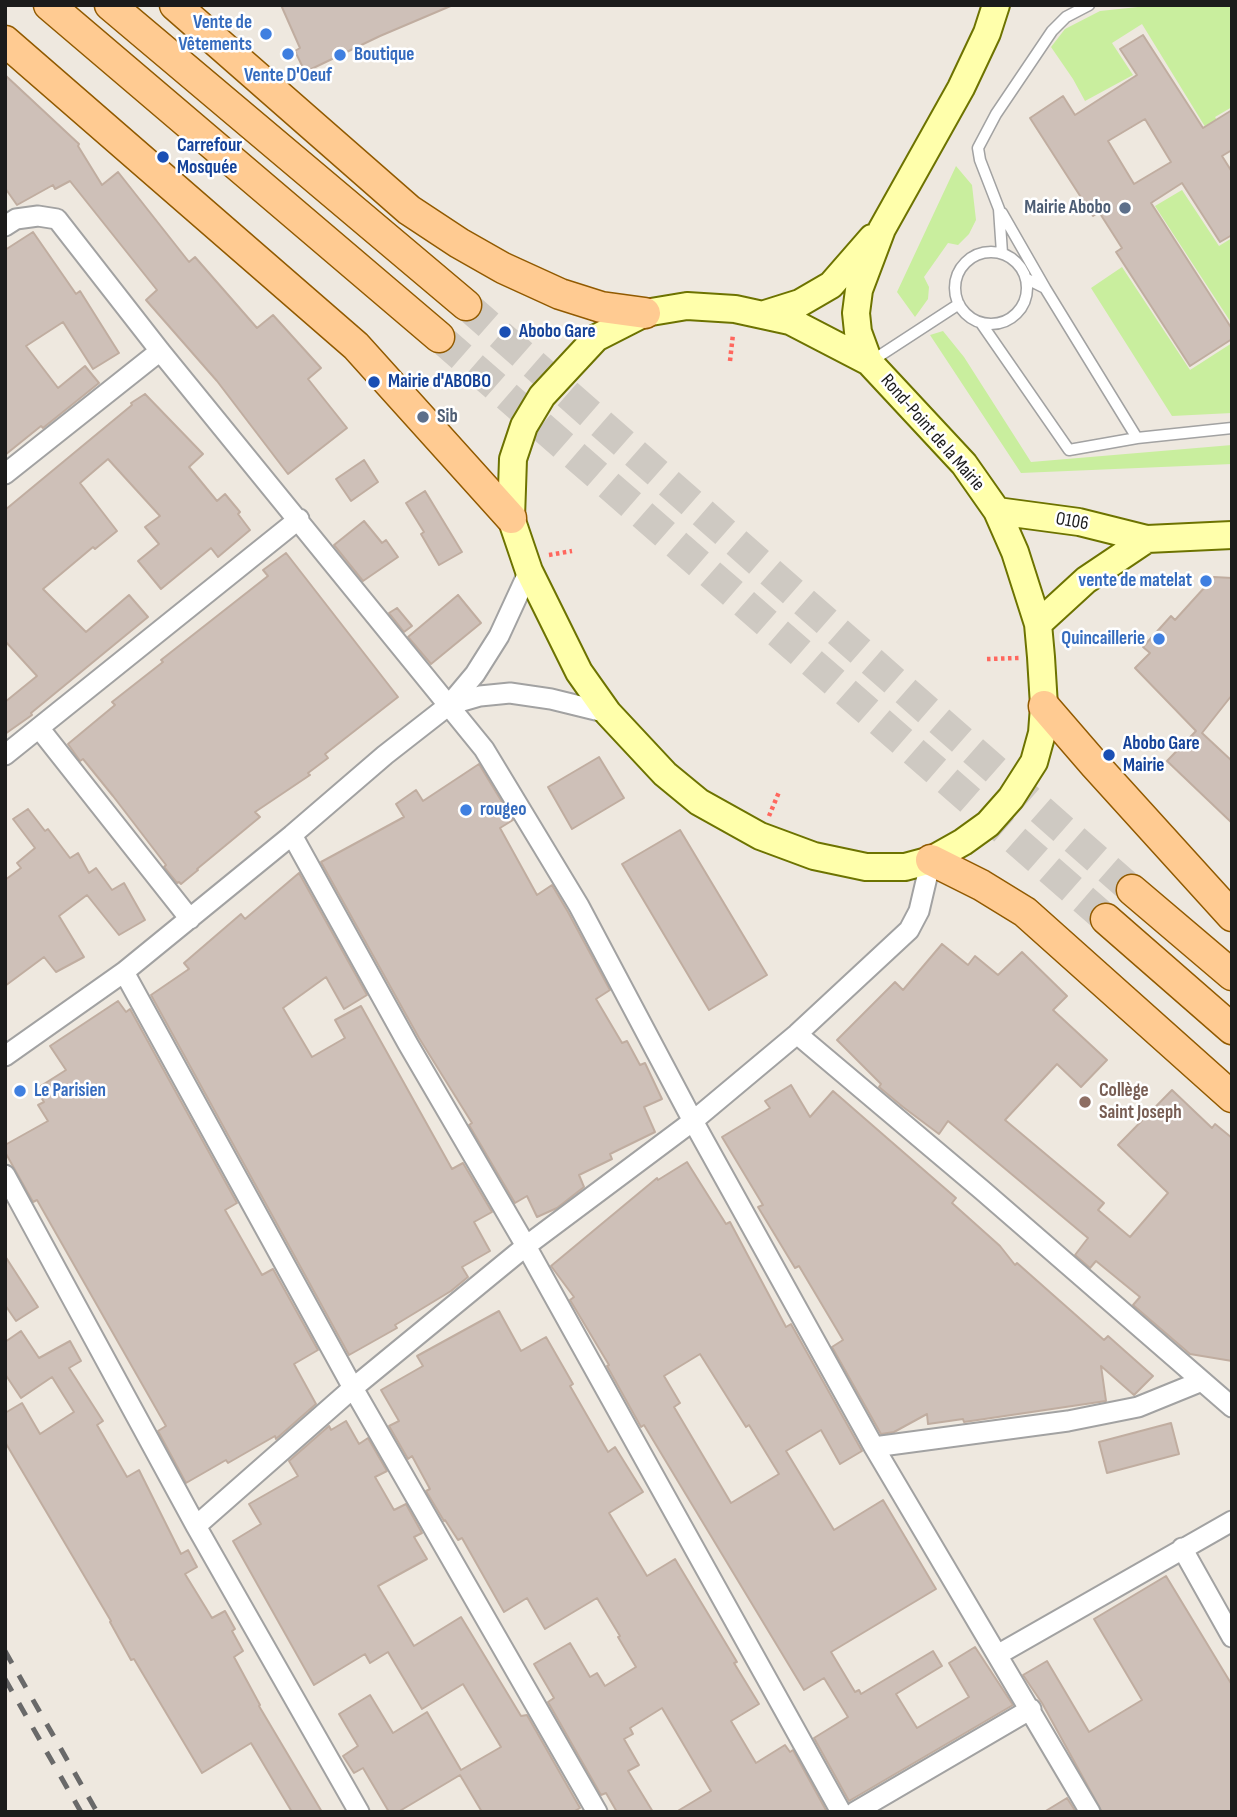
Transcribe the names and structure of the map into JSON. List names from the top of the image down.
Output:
{
  "streets": {
    "main road": ["Rond-Point de la Mairie", "O106"]
  },
  "crossings": [
    ["Rond-Point de la Mairie", "O106"]
  ],
  "places": [
    "Vente de Vêtements",
    "Vente D'Oeuf",
    "Boutique",
    "Carrefour Mosquée",
    "Mairie Abobo",
    "Abobo Gare",
    "Mairie d'ABOBO",
    "Sib",
    "vente de matelat",
    "Quincaillerie",
    "Abobo Gare Mairie",
    "rougeo",
    "Le Parisien",
    "Collège Saint Joseph"
  ]
}
